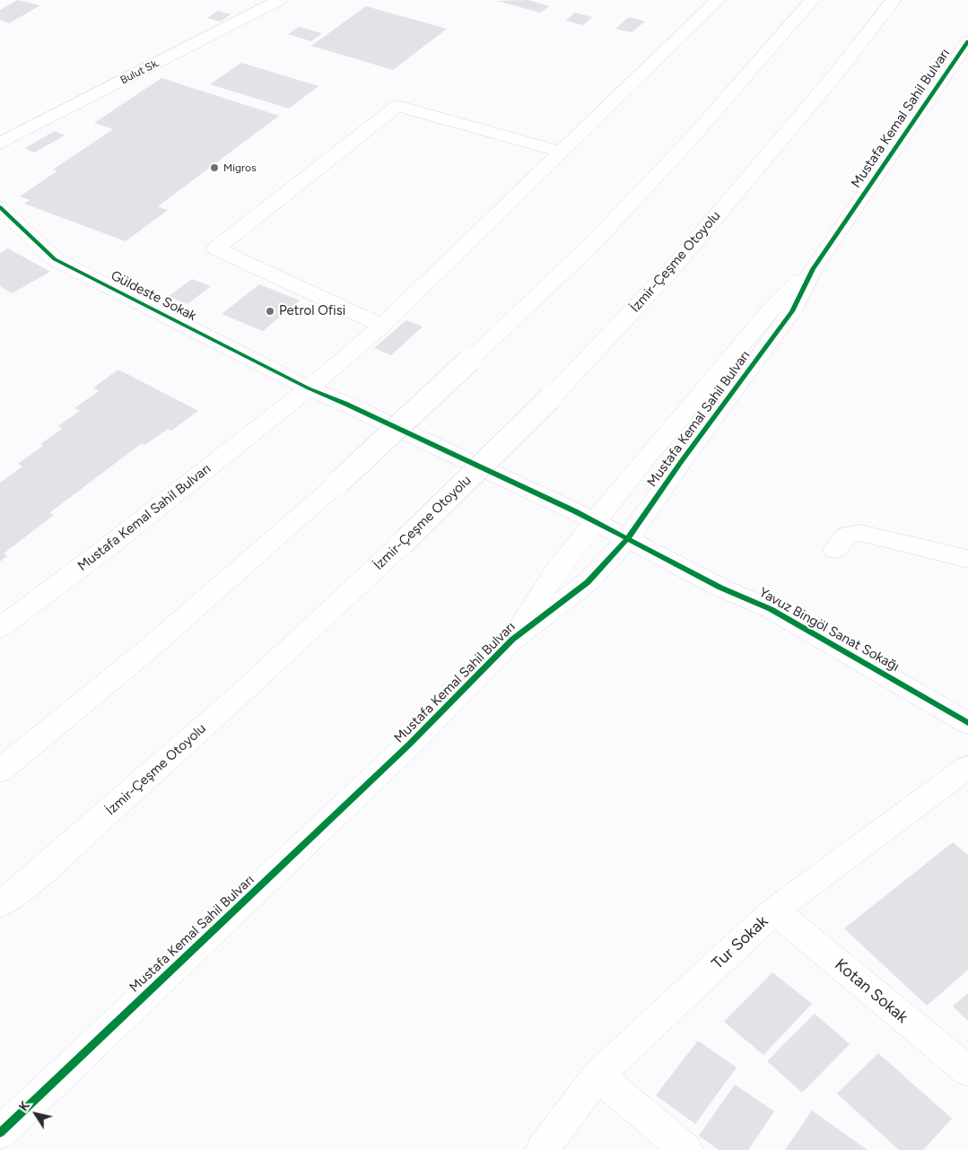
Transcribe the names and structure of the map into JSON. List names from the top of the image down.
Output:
{
  "streets": {
    "main road": [
      "Bulut Sk.",
      "Mustafa Kemal Sahil Bulvarı",
      "İzmir-Çeşme Otoyolu",
      "Güldeste Sokak",
      "Yavuz Bingöl Sanat Sokağı",
      "Tur Sokak",
      "Kotan Sokak"
    ]
  },
  "crossings": [
    ["Mustafa Kemal Sahil Bulvarı", "Güldeste Sokak"],
    ["Mustafa Kemal Sahil Bulvarı", "Yavuz Bingöl Sanat Sokağı"],
    ["Güldeste Sokak", "Yavuz Bingöl Sanat Sokağı"],
    ["Tur Sokak", "Kotan Sokak"]
  ],
  "places": ["Migros", "Petrol Ofisi"],
  "north": "top left"
}
